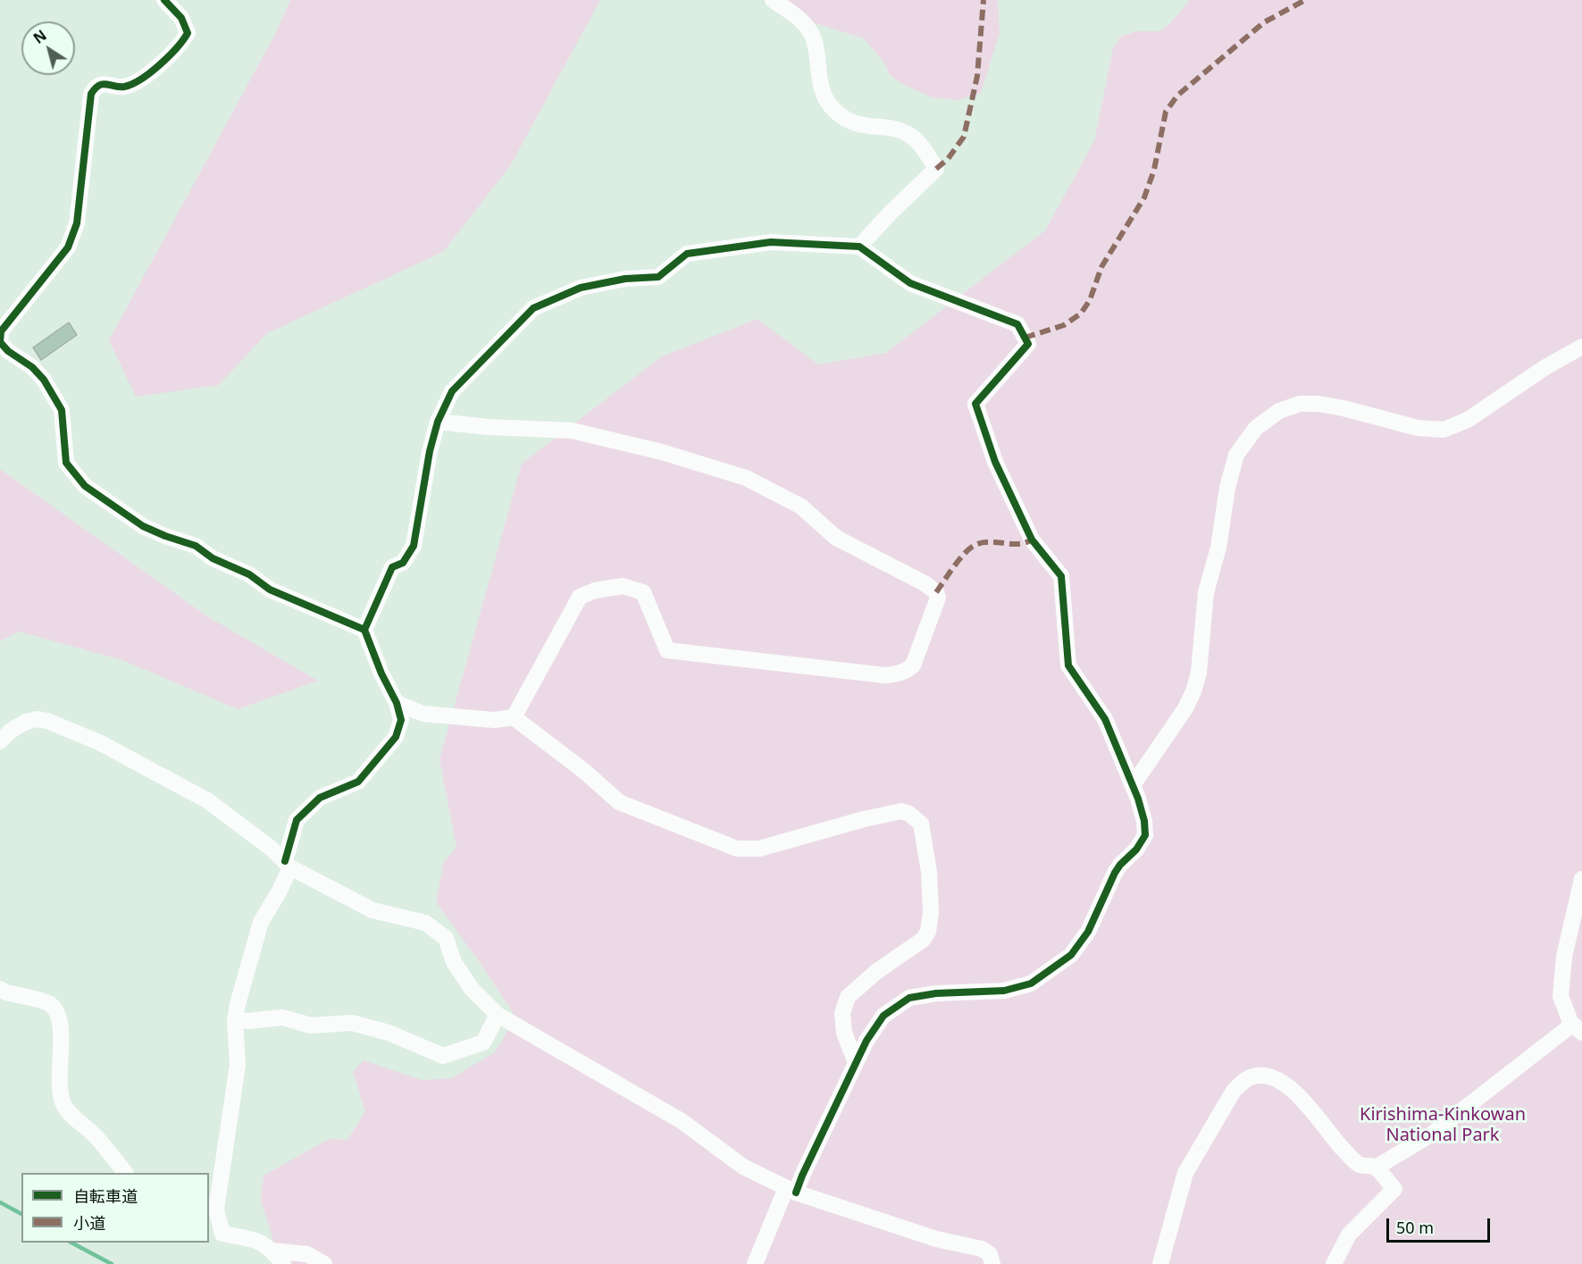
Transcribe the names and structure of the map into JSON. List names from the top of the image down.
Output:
{
  "parks": ["Kirishima-Kinkowan National Park"],
  "legend": ["自転車道", "小道"],
  "scale_bar": "50 m",
  "north": "top left"
}
